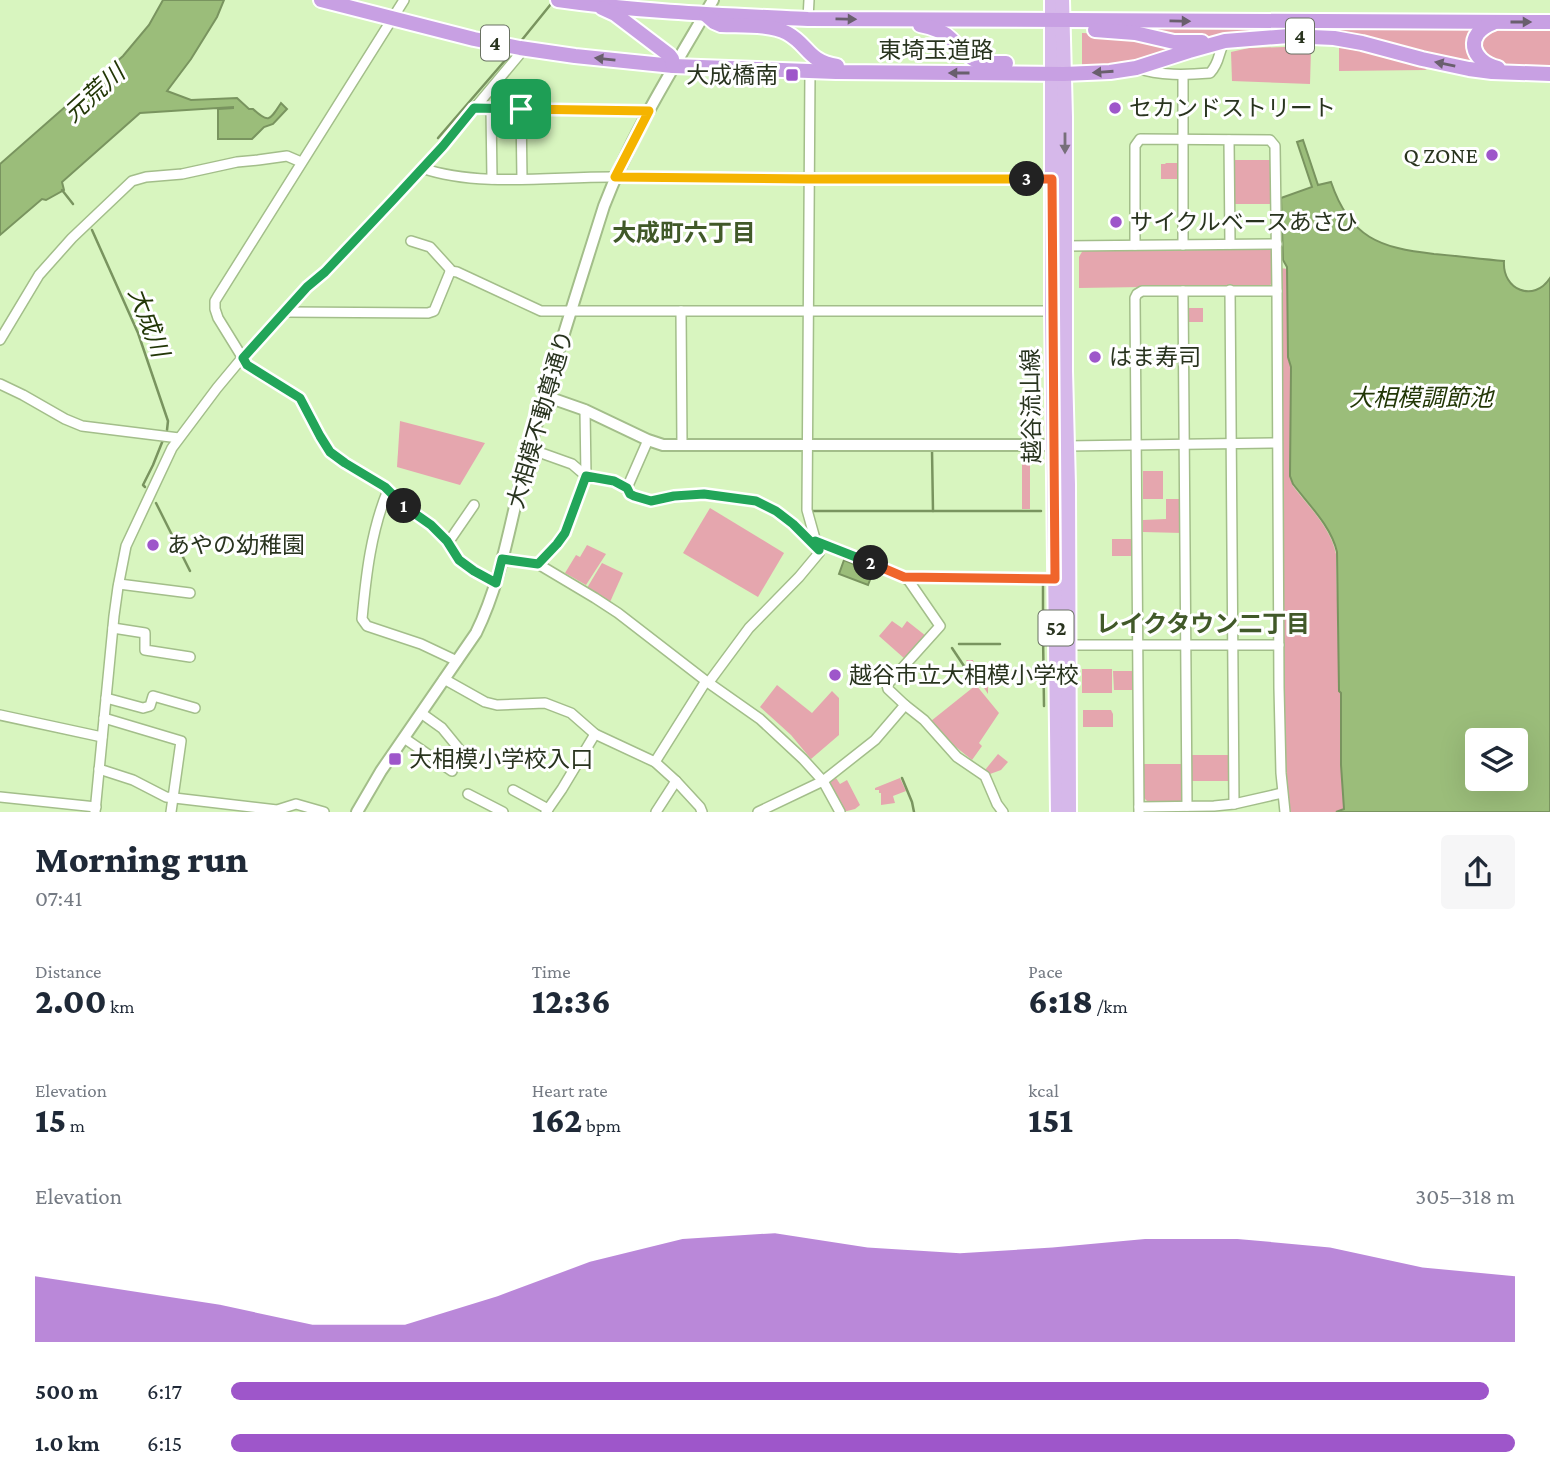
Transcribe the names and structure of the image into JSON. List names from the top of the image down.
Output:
{
  "streets": {
    "highway": ["4", "東埼玉道路"],
    "main road": ["越谷流山線", "52"],
    "street": ["大相模不動尊通り"]
  },
  "crossings": [
    ["4", "東埼玉道路"],
    ["4", "越谷流山線"],
    ["4", "大相模不動尊通り"],
    ["東埼玉道路", "越谷流山線"],
    ["東埼玉道路", "大相模不動尊通り"]
  ],
  "districts": ["大成町六丁目", "レイクタウン二丁目"],
  "water": ["元荒川", "大成川", "大相模調節池"],
  "places": {
    "transit": ["大成橋南", "大相模小学校入口"],
    "other": [
      "セカンドストリート",
      "Q ZONE",
      "サイクルベースあさひ",
      "はま寿司",
      "あやの幼稚園",
      "越谷市立大相模小学校"
    ]
  },
  "page": {
    "pins": ["3", "1", "2"],
    "heading": ["Morning run", "07:41"],
    "stats": [
      ["Distance", "2.00 km"],
      ["Time", "12:36"],
      ["Pace", "6:18 /km"],
      ["Elevation", "15 m"],
      ["Heart rate", "162 bpm"],
      ["kcal", "151"]
    ],
    "chart": ["Elevation", "305–318 m"],
    "list": [
      {
        "name": "500 m",
        "note": "6:17"
      },
      {
        "name": "1.0 km",
        "note": "6:15"
      }
    ]
  }
}
